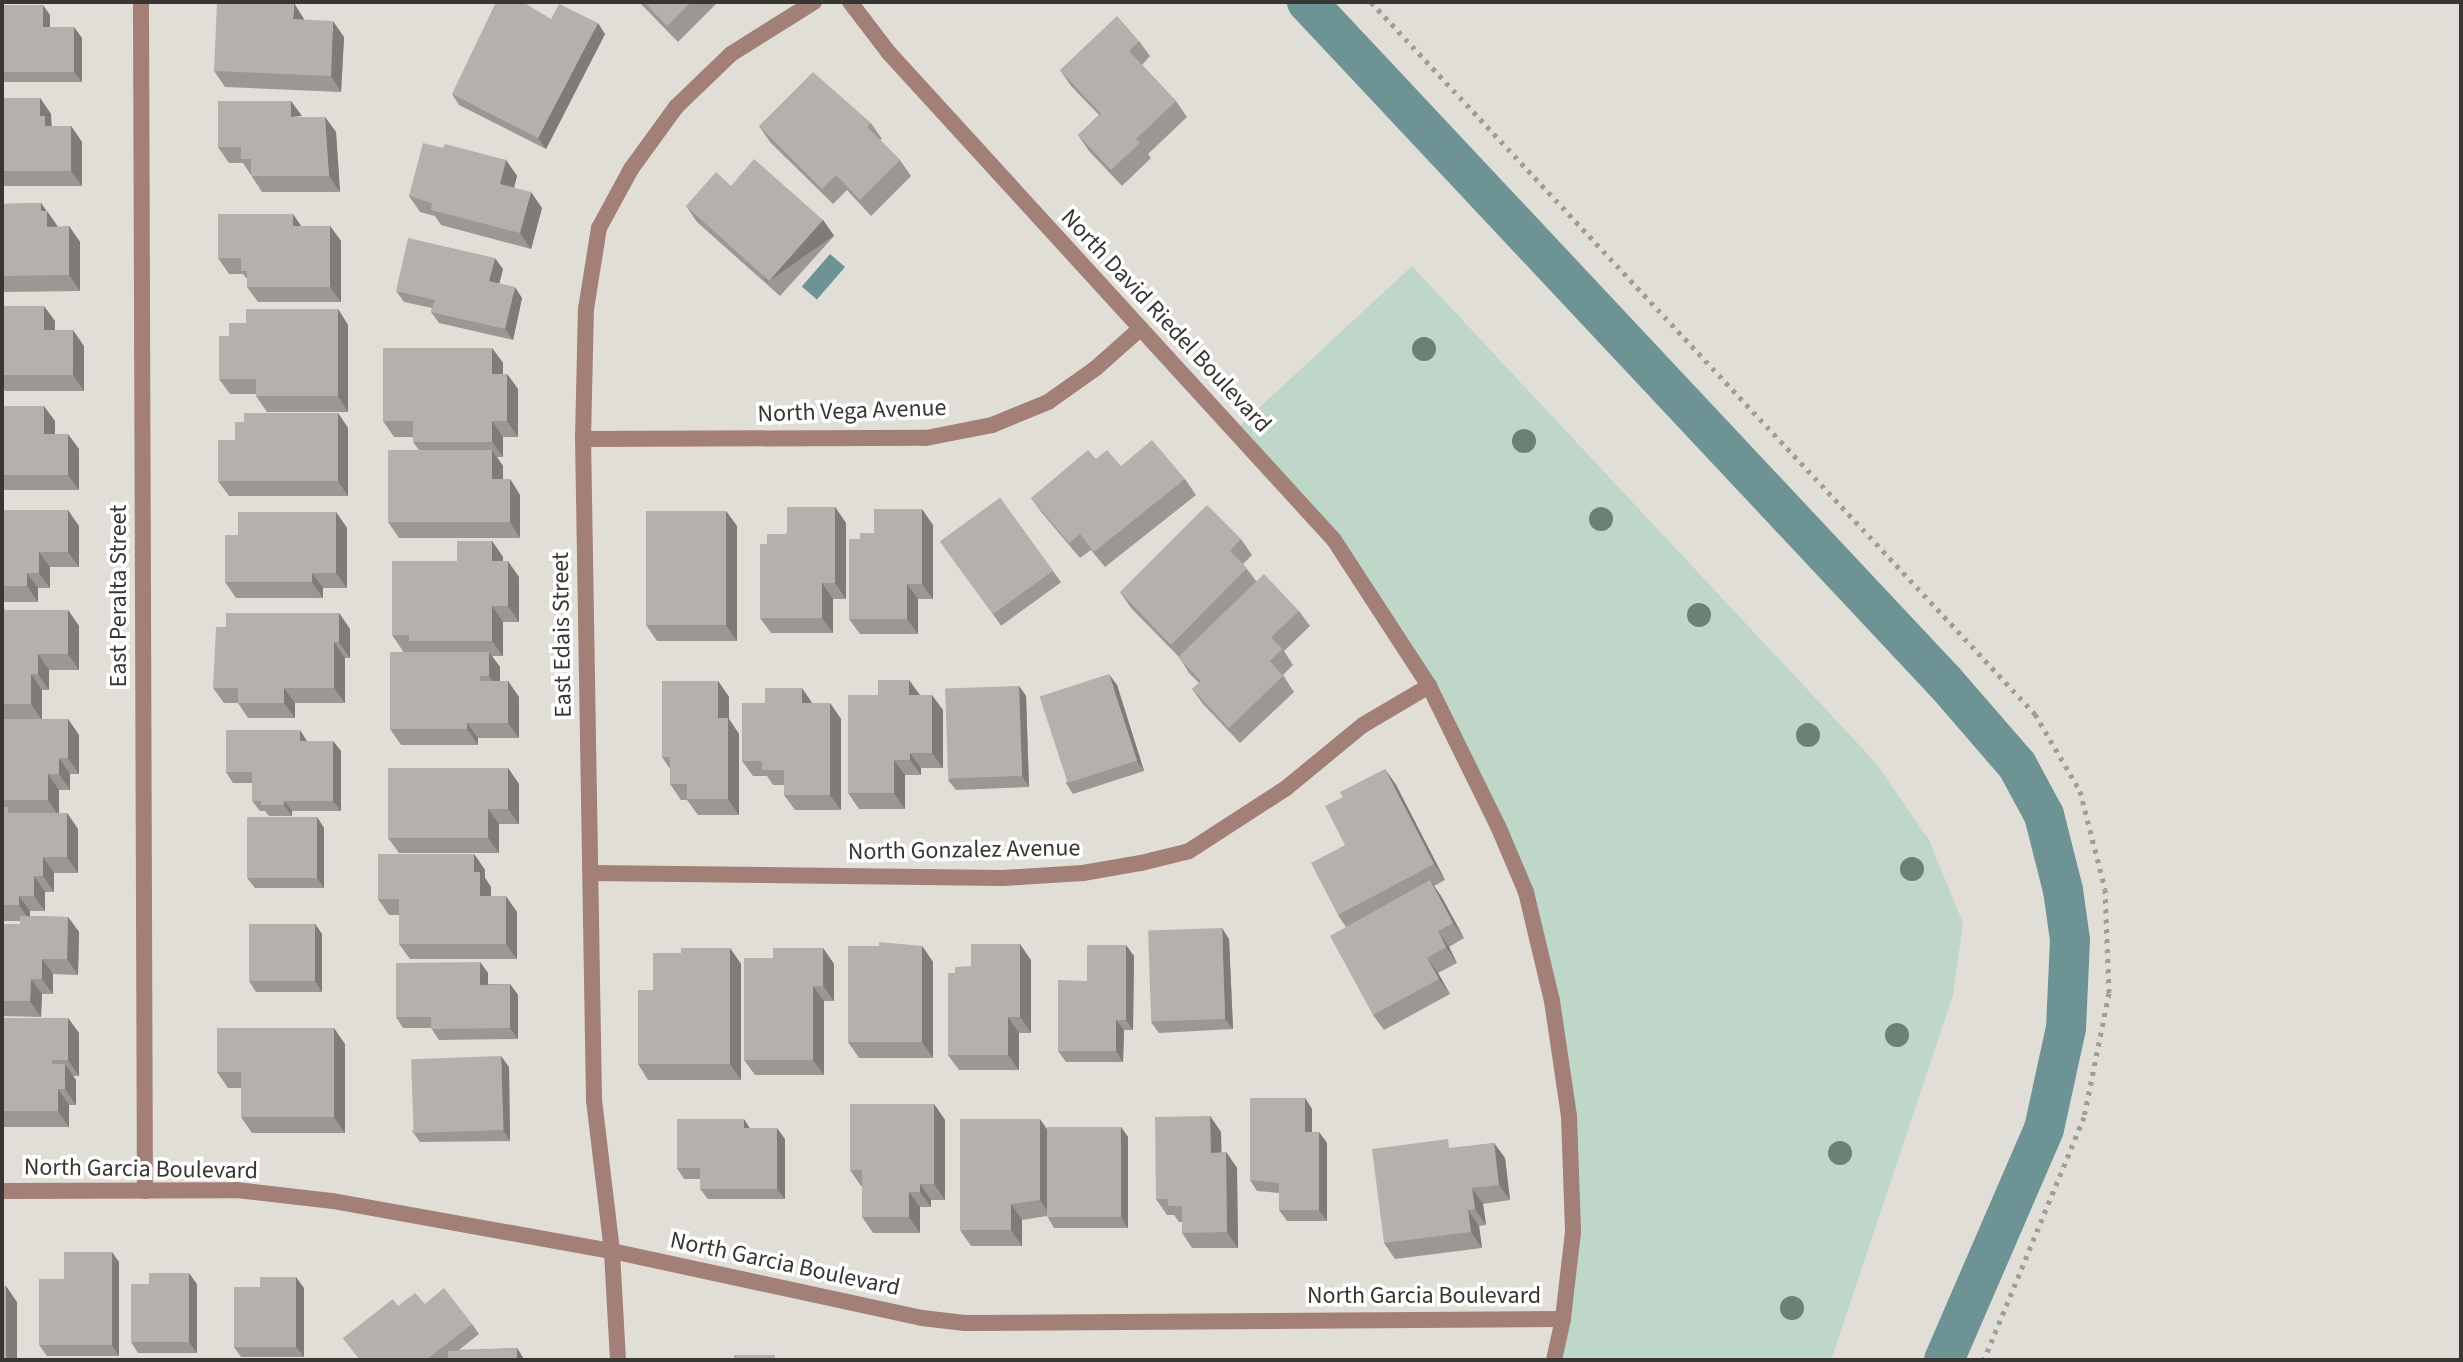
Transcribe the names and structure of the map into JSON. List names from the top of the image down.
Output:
{
  "streets": {
    "street": [
      "North David Riedel Boulevard",
      "North Vega Avenue",
      "East Peralta Street",
      "East Edais Street",
      "North Gonzalez Avenue",
      "North Garcia Boulevard"
    ]
  },
  "crossings": [
    ["North David Riedel Boulevard", "North Vega Avenue"],
    ["North David Riedel Boulevard", "North Gonzalez Avenue"],
    ["North David Riedel Boulevard", "North Garcia Boulevard"],
    ["North Vega Avenue", "East Edais Street"],
    ["East Peralta Street", "North Garcia Boulevard"],
    ["East Edais Street", "North Gonzalez Avenue"],
    ["East Edais Street", "North Garcia Boulevard"]
  ]
}
